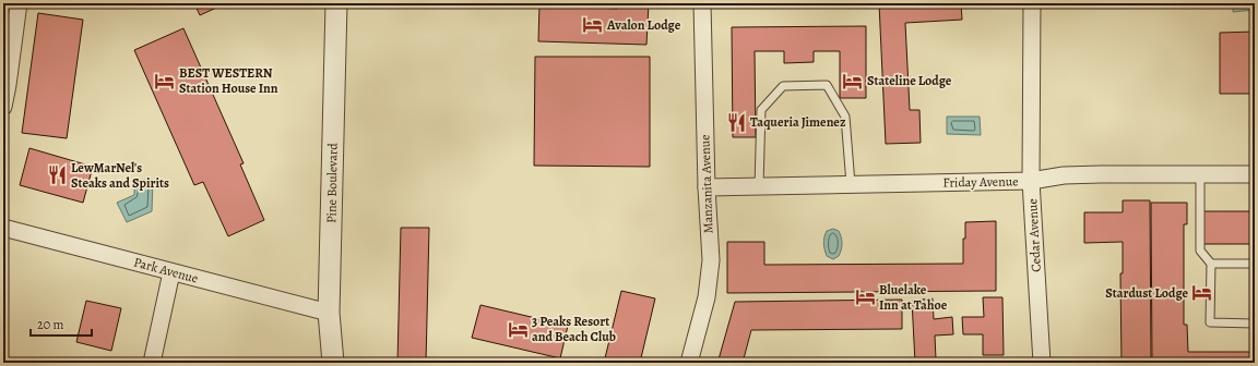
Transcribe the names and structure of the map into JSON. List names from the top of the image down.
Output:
{
  "streets": {
    "street": [
      "Friday Avenue",
      "Pine Boulevard",
      "Manzanita Avenue",
      "Cedar Avenue",
      "Park Avenue"
    ]
  },
  "crossings": [
    ["Friday Avenue", "Manzanita Avenue"],
    ["Friday Avenue", "Cedar Avenue"],
    ["Pine Boulevard", "Park Avenue"]
  ],
  "places": {
    "hotel": [
      "Avalon Lodge",
      "BEST WESTERN Station House Inn",
      "Stateline Lodge",
      "Stardust Lodge",
      "Bluelake Inn at Tahoe",
      "3 Peaks Resort and Beach Club"
    ],
    "restaurant": ["Taqueria Jimenez", "LewMarNel's Steaks and Spirits"]
  },
  "scale_bar": "20 m"
}
